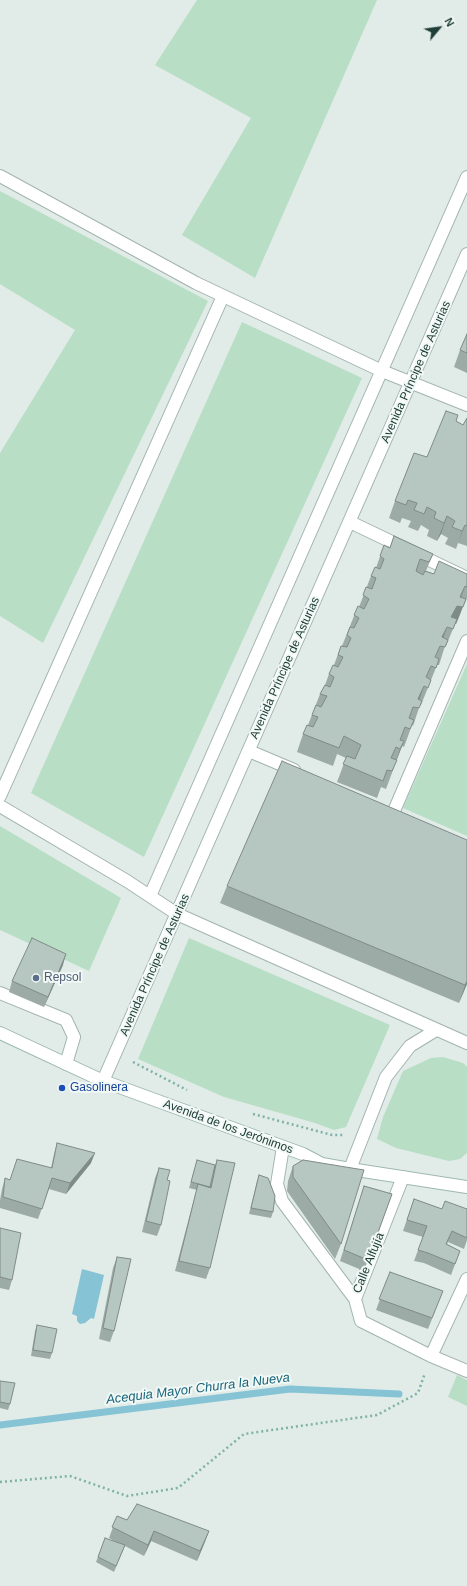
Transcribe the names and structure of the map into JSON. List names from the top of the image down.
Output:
{
  "streets": {
    "street": ["Avenida Príncipe de Asturias", "Avenida de los Jerónimos", "Calle Alfujía"]
  },
  "crossings": [
    ["Avenida Príncipe de Asturias", "Avenida de los Jerónimos"],
    ["Avenida de los Jerónimos", "Calle Alfujía"]
  ],
  "water": ["Acequia Mayor Churra la Nueva"],
  "places": ["Repsol", "Gasolinera"],
  "north": "top right"
}
